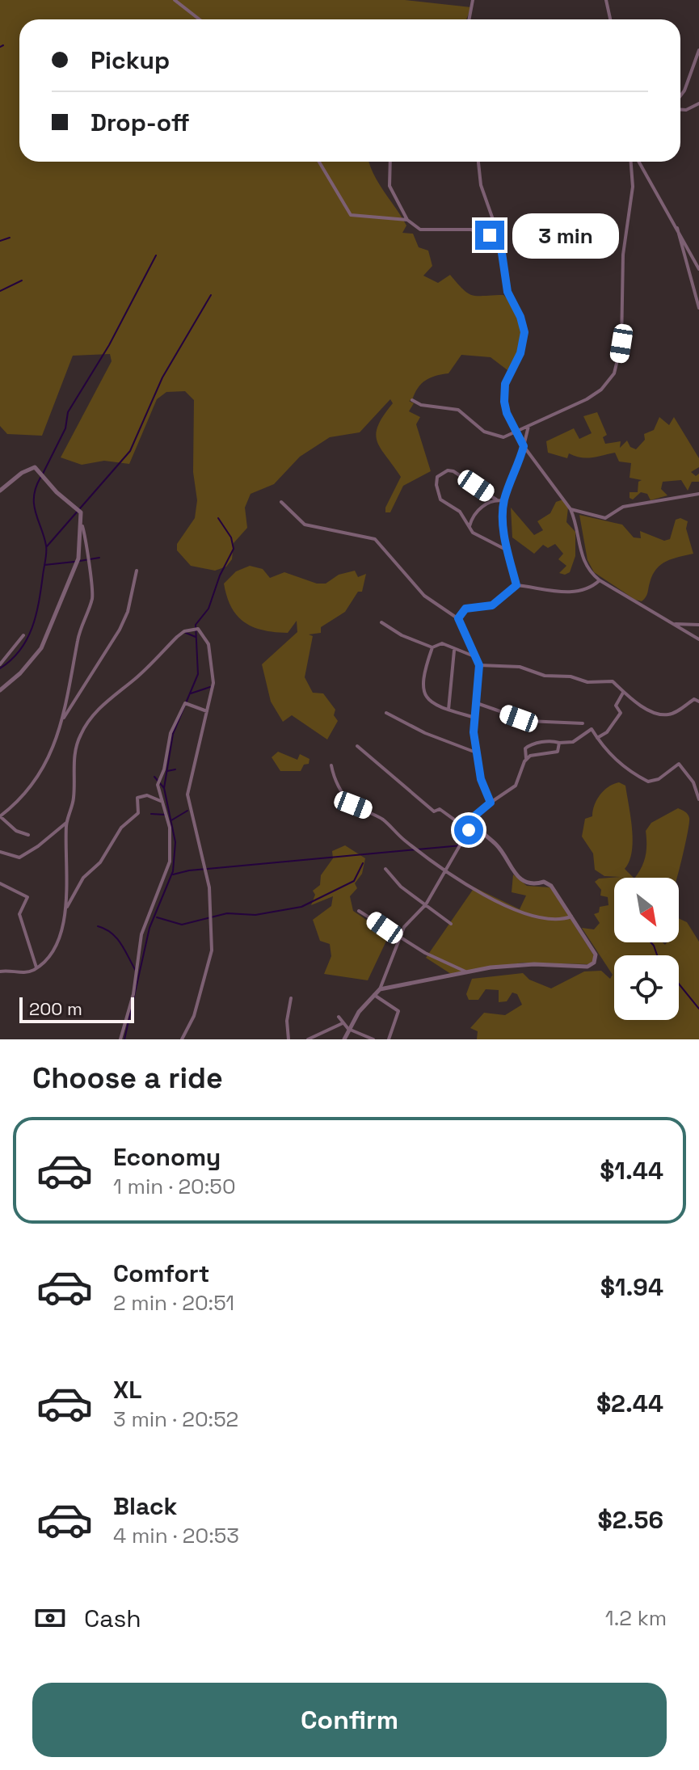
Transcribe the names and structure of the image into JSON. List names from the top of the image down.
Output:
{
  "scale_bar": "200 m",
  "north": "bottom right",
  "page": {
    "banner": ["Pickup", "Drop-off"],
    "bubble": "3 min",
    "scale": "200 m",
    "heading": "Choose a ride",
    "list": [
      {
        "name": "Economy",
        "note": "1 min · 20:50",
        "value": "$1.44"
      },
      {
        "name": "Comfort",
        "note": "2 min · 20:51",
        "value": "$1.94"
      },
      {
        "name": "XL",
        "note": "3 min · 20:52",
        "value": "$2.44"
      },
      {
        "name": "Black",
        "note": "4 min · 20:53",
        "value": "$2.56"
      }
    ],
    "pay": ["Cash", "1.2 km"],
    "buttons": "Confirm"
  }
}
